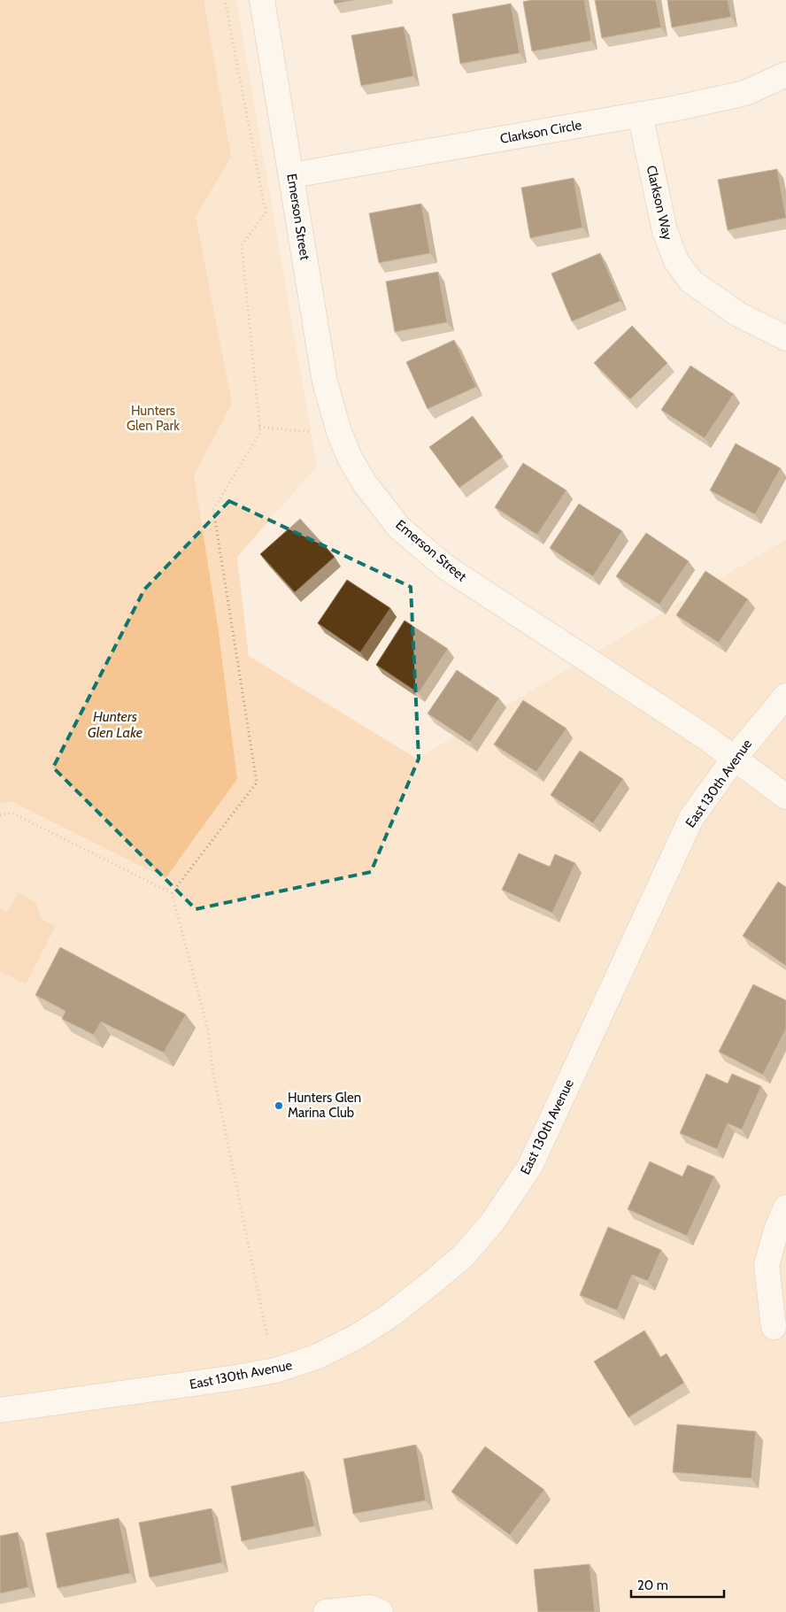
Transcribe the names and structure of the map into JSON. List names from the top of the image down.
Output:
{
  "streets": {
    "street": [
      "Clarkson Circle",
      "Clarkson Way",
      "Emerson Street",
      "East 130th Avenue"
    ]
  },
  "crossings": [
    ["Clarkson Circle", "Clarkson Way"],
    ["Clarkson Circle", "Emerson Street"],
    ["Emerson Street", "East 130th Avenue"]
  ],
  "water": ["Hunters Glen Lake"],
  "parks": ["Hunters Glen Park"],
  "places": ["Hunters Glen Marina Club"],
  "scale_bar": "20 m"
}
